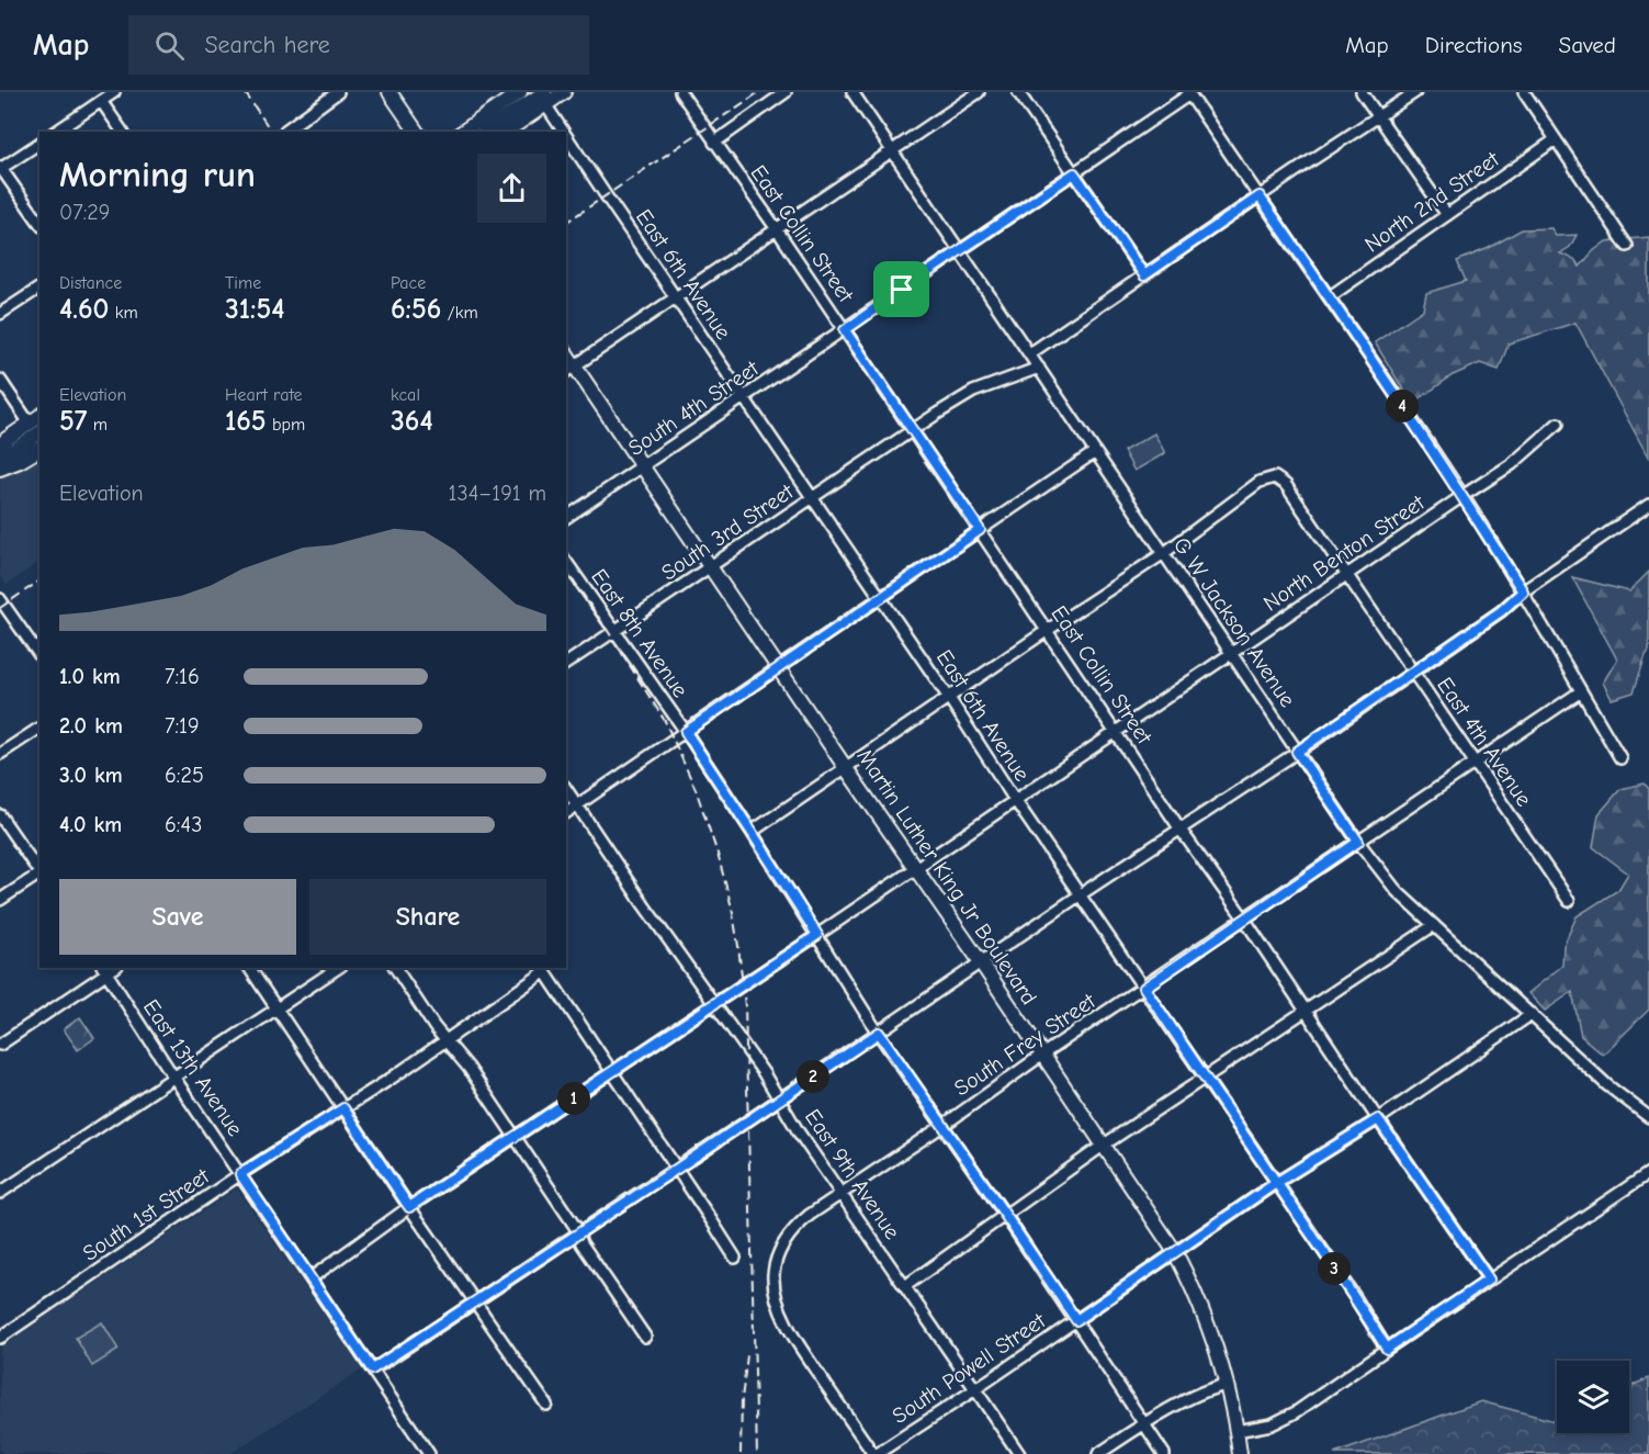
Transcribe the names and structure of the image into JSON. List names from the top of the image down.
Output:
{
  "streets": {
    "main road": ["Martin Luther King Jr Boulevard"],
    "street": [
      "North 2nd Street",
      "East Collin Street",
      "East 6th Avenue",
      "South 4th Street",
      "South 3rd Street",
      "North Benton Street",
      "G W Jackson Avenue",
      "East 8th Avenue",
      "East 4th Avenue",
      "South Frey Street",
      "East 13th Avenue",
      "East 9th Avenue",
      "South 1st Street",
      "South Powell Street"
    ]
  },
  "crossings": [
    ["East Collin Street", "South 4th Street"],
    ["East Collin Street", "South 3rd Street"],
    ["East Collin Street", "North Benton Street"],
    ["East Collin Street", "South Frey Street"],
    ["East Collin Street", "South Powell Street"],
    ["East 6th Avenue", "South 4th Street"],
    ["East 6th Avenue", "South 3rd Street"],
    ["East 6th Avenue", "North Benton Street"],
    ["East 6th Avenue", "South Frey Street"],
    ["East 6th Avenue", "South Powell Street"],
    ["South 4th Street", "G W Jackson Avenue"],
    ["South 4th Street", "Martin Luther King Jr Boulevard"],
    ["South 3rd Street", "G W Jackson Avenue"],
    ["South 3rd Street", "East 8th Avenue"],
    ["South 3rd Street", "Martin Luther King Jr Boulevard"],
    ["North Benton Street", "G W Jackson Avenue"],
    ["North Benton Street", "East 8th Avenue"],
    ["North Benton Street", "East 4th Avenue"],
    ["North Benton Street", "Martin Luther King Jr Boulevard"],
    ["North Benton Street", "East 13th Avenue"],
    ["North Benton Street", "East 9th Avenue"],
    ["G W Jackson Avenue", "East 4th Avenue"],
    ["G W Jackson Avenue", "South Frey Street"],
    ["G W Jackson Avenue", "South Powell Street"],
    ["East 8th Avenue", "South Frey Street"],
    ["East 8th Avenue", "South Powell Street"],
    ["East 4th Avenue", "South Frey Street"],
    ["Martin Luther King Jr Boulevard", "South Frey Street"],
    ["Martin Luther King Jr Boulevard", "South Powell Street"],
    ["South Frey Street", "East 9th Avenue"],
    ["South Frey Street", "South Powell Street"],
    ["East 13th Avenue", "South 1st Street"],
    ["East 9th Avenue", "South Powell Street"]
  ],
  "page": {
    "header": "Map",
    "search": "Search here",
    "nav": ["Map", "Directions", "Saved"],
    "heading": ["Morning run", "07:29"],
    "stats": [
      ["Distance", "4.60 km"],
      ["Time", "31:54"],
      ["Pace", "6:56 /km"],
      ["Elevation", "57 m"],
      ["Heart rate", "165 bpm"],
      ["kcal", "364"]
    ],
    "pins": [
      "4",
      "2",
      "1",
      "3"
    ],
    "chart": ["Elevation", "134–191 m"],
    "list": [
      {
        "name": "1.0 km",
        "note": "7:16"
      },
      {
        "name": "2.0 km",
        "note": "7:19"
      },
      {
        "name": "3.0 km",
        "note": "6:25"
      },
      {
        "name": "4.0 km",
        "note": "6:43"
      }
    ],
    "buttons": ["Save", "Share"]
  }
}
